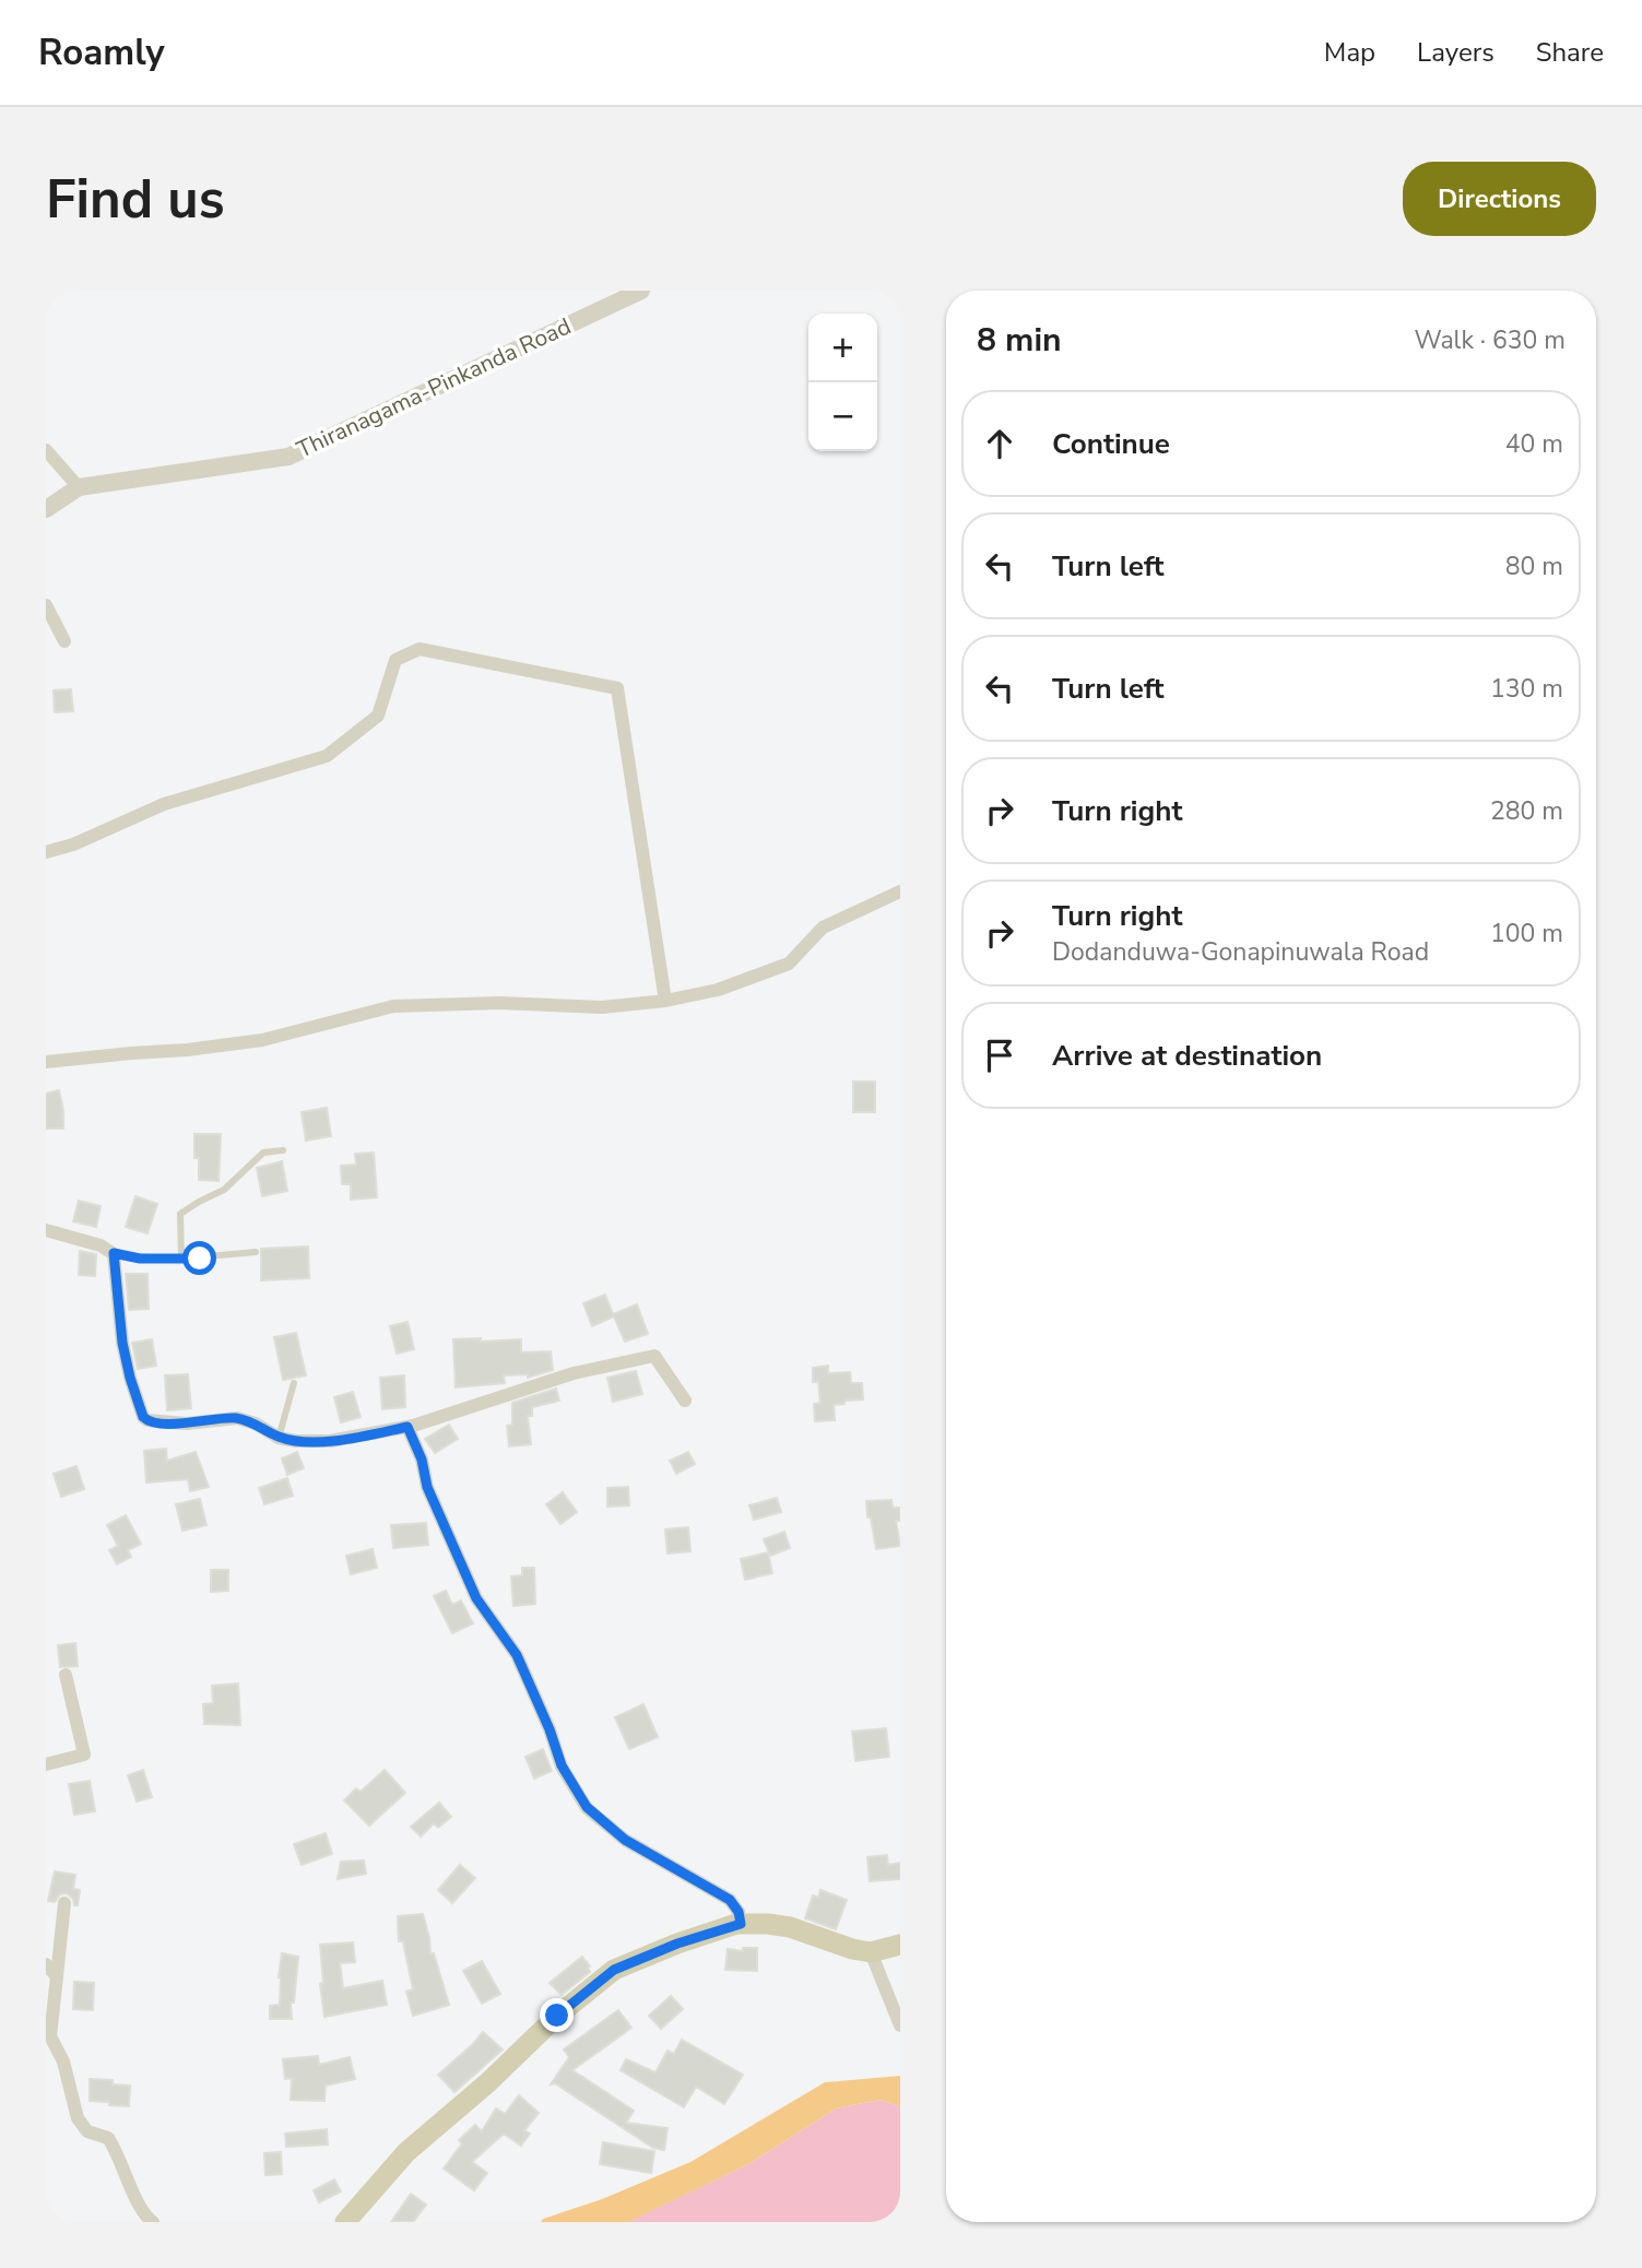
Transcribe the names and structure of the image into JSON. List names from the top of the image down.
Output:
{
  "streets": {
    "street": ["Thiranagama-Pinkanda Road"]
  },
  "page": {
    "header": "Roamly",
    "nav": ["Map", "Layers", "Share"],
    "buttons": "Directions",
    "title": "Find us",
    "heading": ["8 min", "Walk · 630 m"],
    "map_buttons": ["+", "−"],
    "list": [
      ["Continue", "40 m"],
      ["Turn left", "80 m"],
      ["Turn left", "130 m"],
      ["Turn right", "280 m"],
      ["Turn right", "Dodanduwa-Gonapinuwala Road", "100 m"],
      "Arrive at destination"
    ]
  }
}
